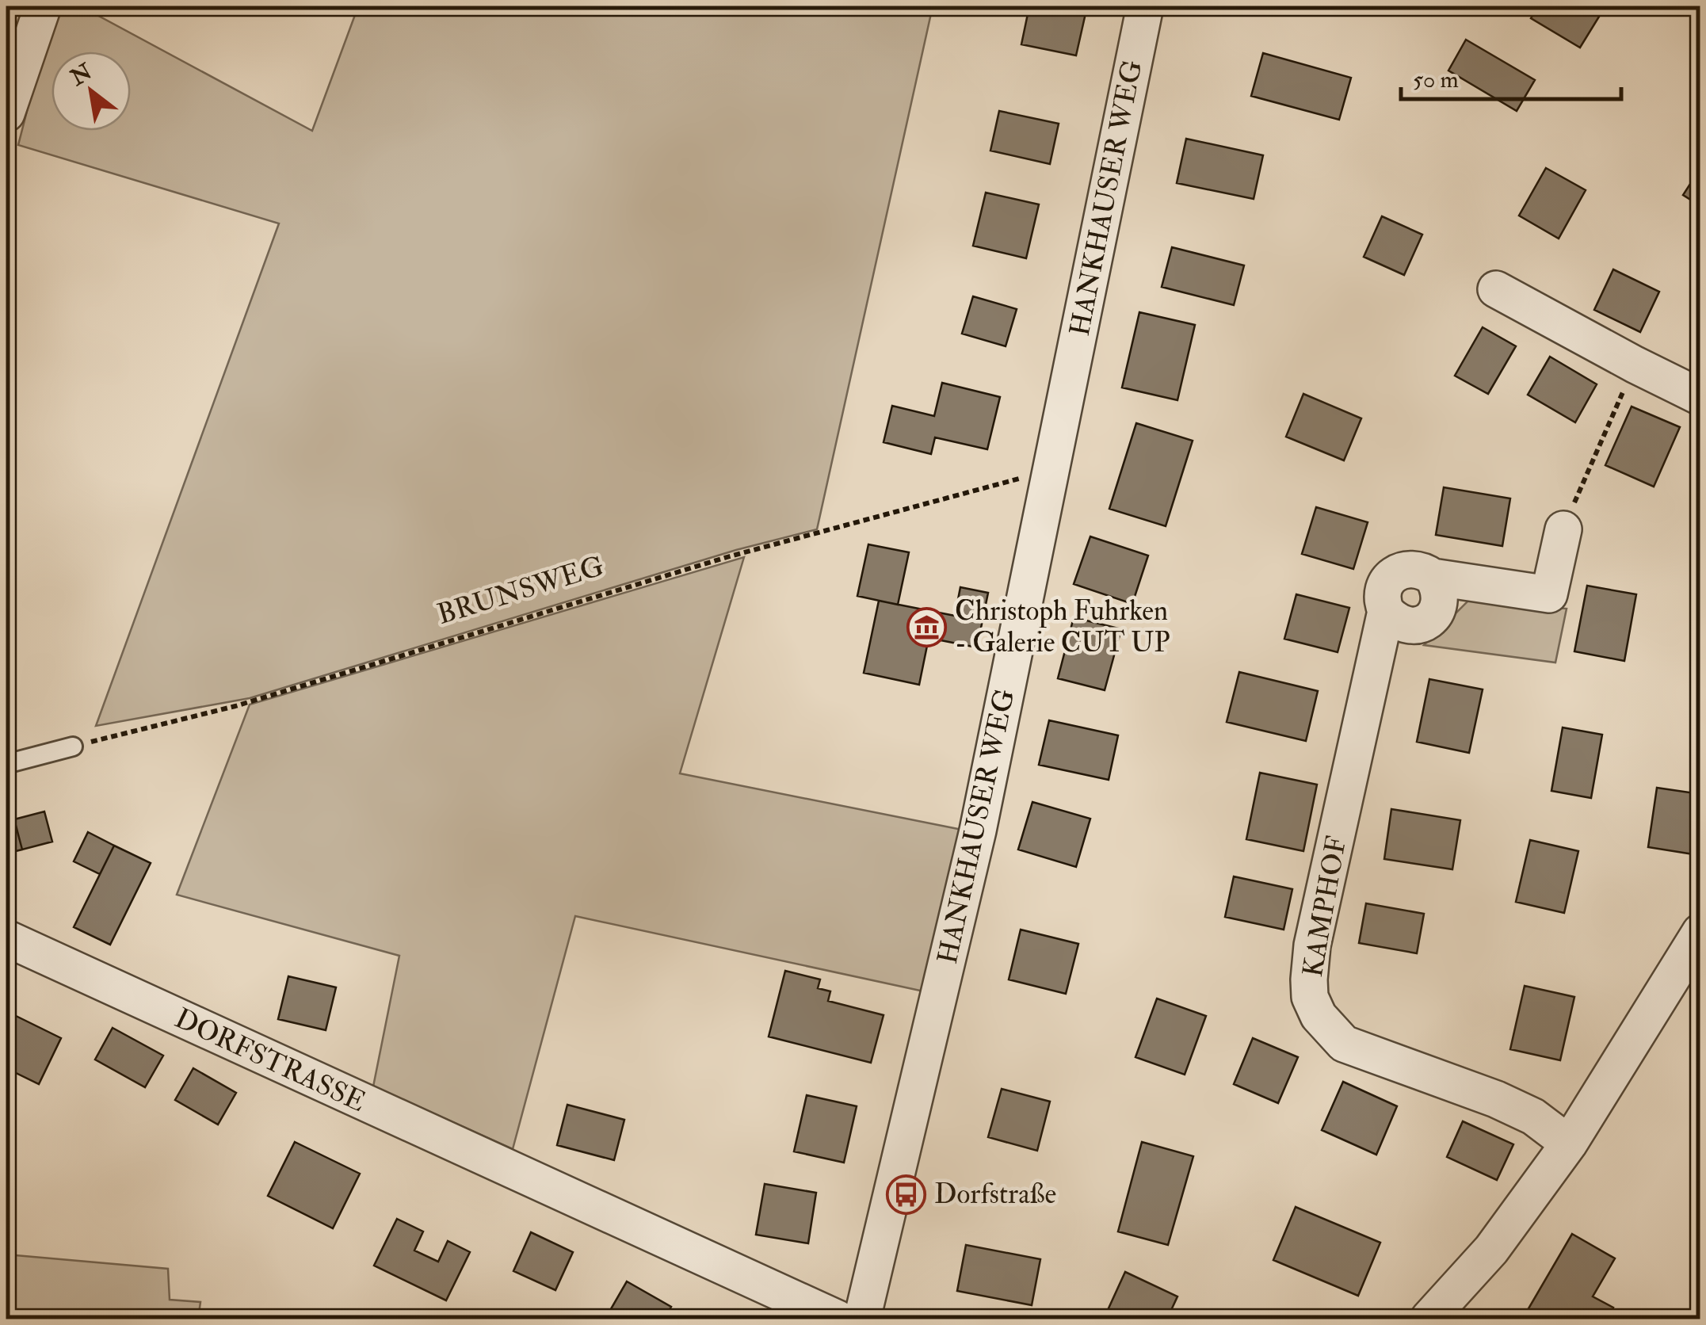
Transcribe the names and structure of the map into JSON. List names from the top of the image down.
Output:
{
  "streets": {
    "street": ["HANKHAUSER WEG", "KAMPHOF", "DORFSTRASSE"],
    "path": ["BRUNSWEG"]
  },
  "crossings": [
    ["HANKHAUSER WEG", "BRUNSWEG"]
  ],
  "places": {
    "museum": ["Christoph Fuhrken - Galerie CUT UP"],
    "bus stop": ["Dorfstraße"]
  },
  "scale_bar": "50 m",
  "north": "top left"
}
